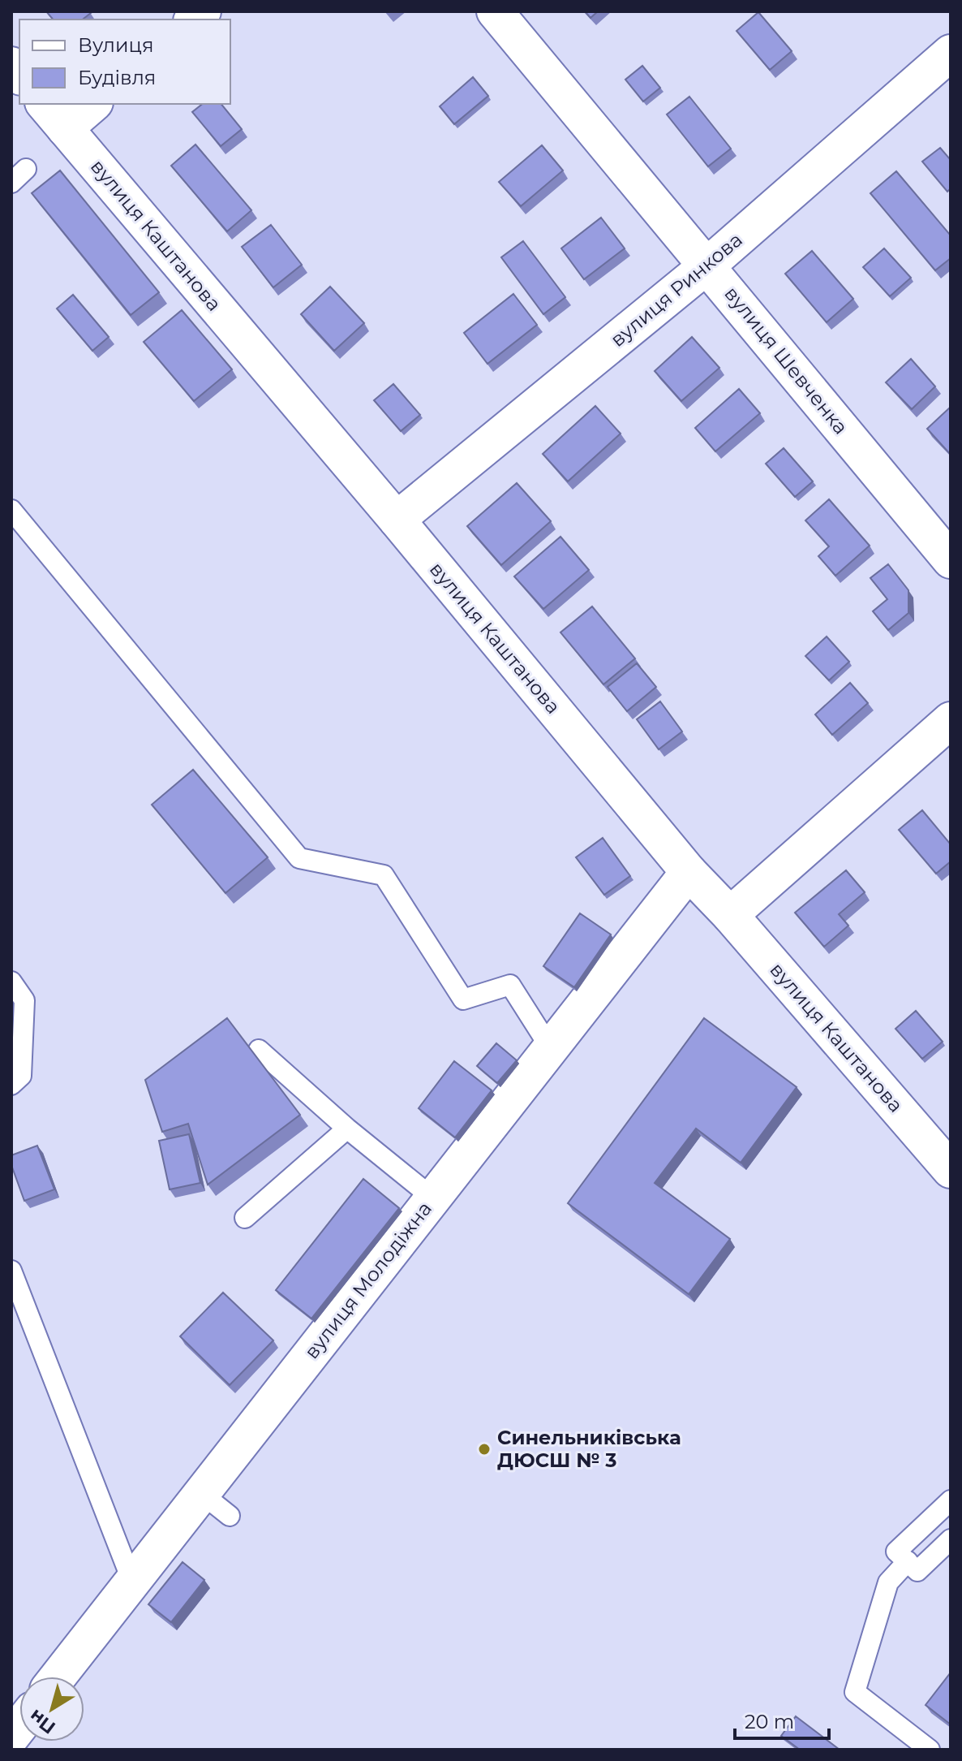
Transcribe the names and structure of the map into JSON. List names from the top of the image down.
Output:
{
  "streets": {
    "street": [
      "вулиця Каштанова",
      "вулиця Ринкова",
      "вулиця Шевченка",
      "вулиця Молодіжна"
    ]
  },
  "crossings": [
    ["вулиця Каштанова", "вулиця Ринкова"],
    ["вулиця Каштанова", "вулиця Молодіжна"],
    ["вулиця Ринкова", "вулиця Шевченка"]
  ],
  "places": ["Синельниківська ДЮСШ № 3"],
  "legend": ["Вулиця", "Будівля"],
  "scale_bar": "20 m",
  "north": "bottom left"
}
